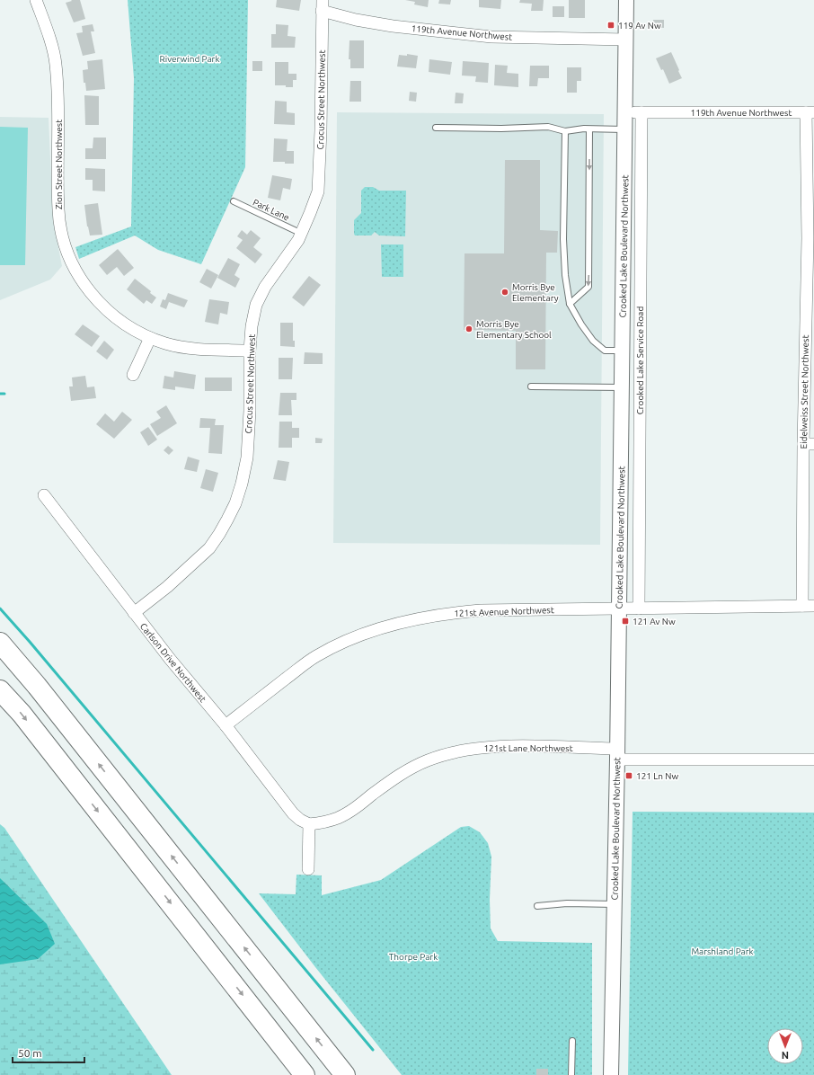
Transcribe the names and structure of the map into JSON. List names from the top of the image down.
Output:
{
  "streets": {
    "street": [
      "119th Avenue Northwest",
      "Crocus Street Northwest",
      "Zion Street Northwest",
      "Crooked Lake Boulevard Northwest",
      "Crooked Lake Service Road",
      "Eidelweiss Street Northwest",
      "121st Avenue Northwest",
      "Carlson Drive Northwest",
      "121st Lane Northwest"
    ],
    "lane": ["Park Lane"]
  },
  "crossings": [
    ["119th Avenue Northwest", "Crocus Street Northwest"],
    ["119th Avenue Northwest", "Crooked Lake Boulevard Northwest"],
    ["119th Avenue Northwest", "Crooked Lake Service Road"],
    ["119th Avenue Northwest", "Eidelweiss Street Northwest"],
    ["Crocus Street Northwest", "Zion Street Northwest"],
    ["Crocus Street Northwest", "Park Lane"],
    ["Crocus Street Northwest", "Carlson Drive Northwest"],
    ["Crooked Lake Boulevard Northwest", "121st Avenue Northwest"],
    ["Crooked Lake Boulevard Northwest", "121st Lane Northwest"],
    ["Crooked Lake Service Road", "121st Avenue Northwest"],
    ["Eidelweiss Street Northwest", "121st Avenue Northwest"],
    ["121st Avenue Northwest", "Carlson Drive Northwest"],
    ["Carlson Drive Northwest", "121st Lane Northwest"]
  ],
  "parks": ["Riverwind Park", "Marshland Park", "Thorpe Park"],
  "places": {
    "transit": ["119 Av Nw", "121 Av Nw", "121 Ln Nw"],
    "other": ["Morris Bye Elementary", "Morris Bye Elementary School"]
  },
  "scale_bar": "50 m",
  "north": "bottom"
}
